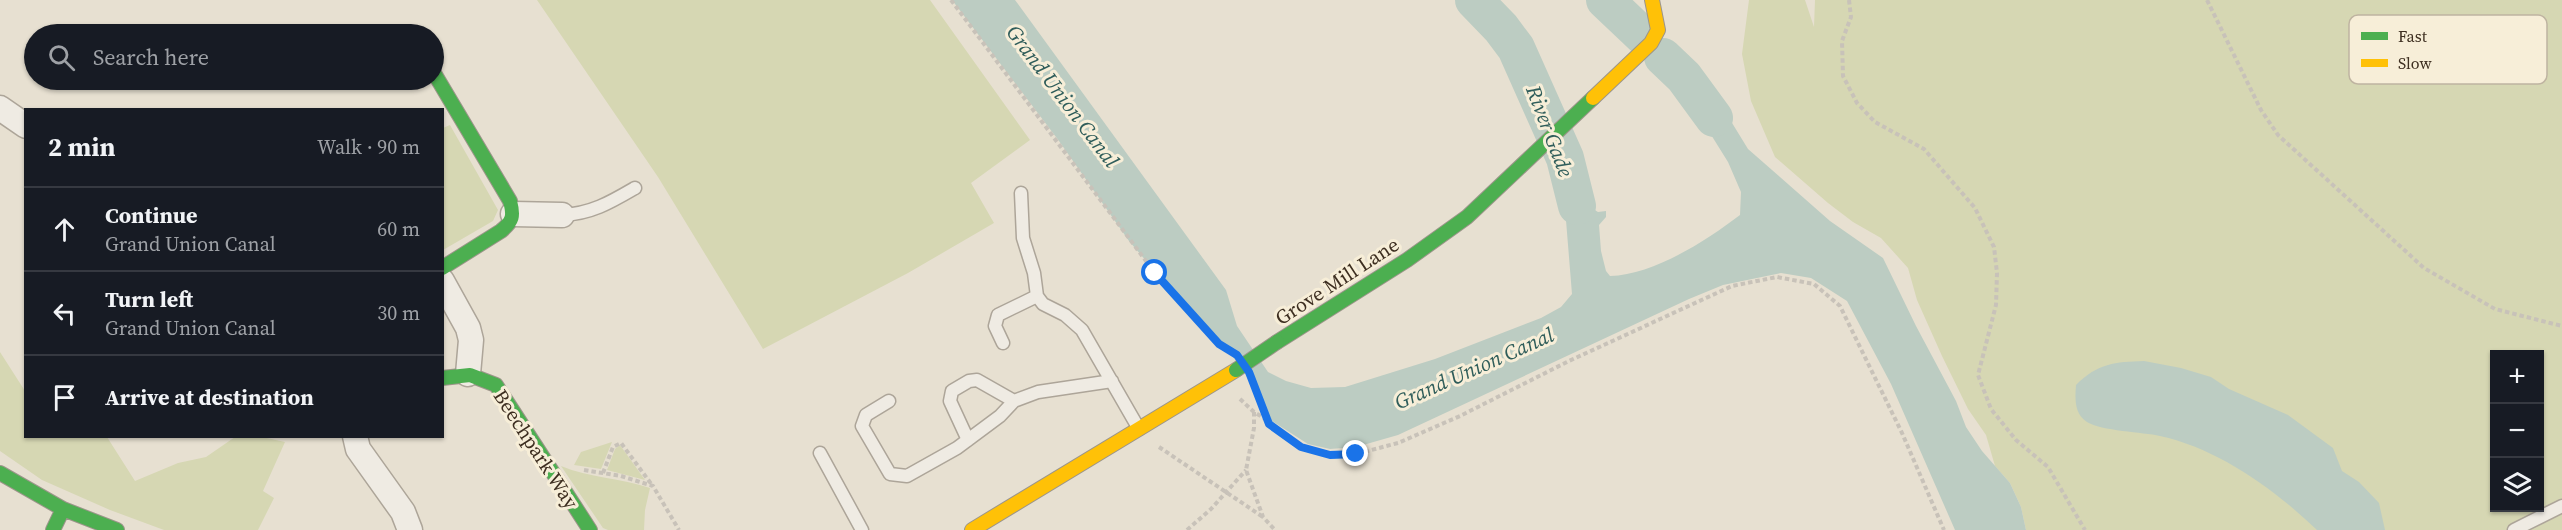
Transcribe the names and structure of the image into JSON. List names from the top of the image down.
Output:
{
  "streets": {
    "street": ["Grove Mill Lane", "Beechpark Way"]
  },
  "water": ["Grand Union Canal", "River Gade"],
  "legend": ["Fast", "Slow"],
  "page": {
    "search": "Search here",
    "heading": ["2 min", "Walk · 90 m"],
    "list": [
      ["Continue", "Grand Union Canal", "60 m"],
      ["Turn left", "Grand Union Canal", "30 m"],
      "Arrive at destination"
    ],
    "map_buttons": ["+", "−"]
  }
}
